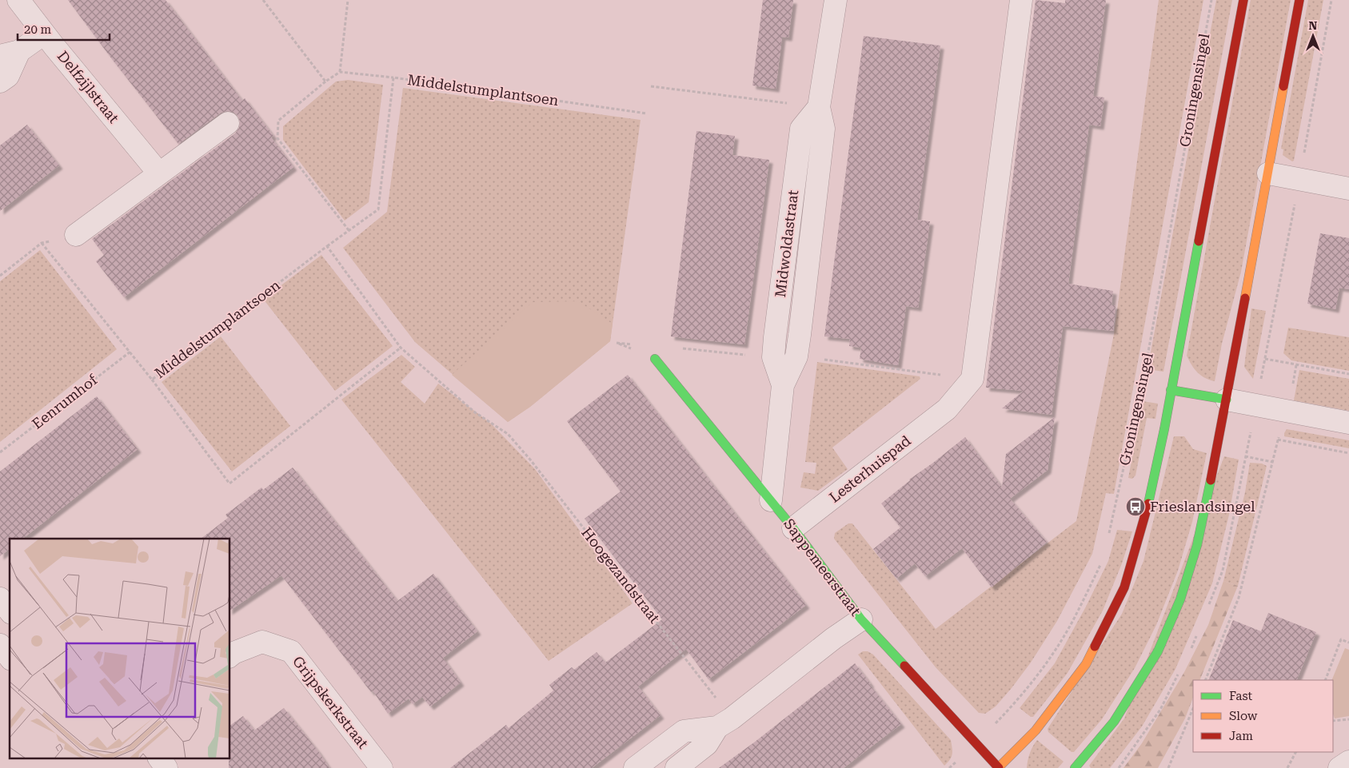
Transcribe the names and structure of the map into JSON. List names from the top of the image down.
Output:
{
  "streets": {
    "street": [
      "Delfzijlstraat",
      "Groningensingel",
      "Midwoldastraat",
      "Lesterhuispad",
      "Sappemeerstraat",
      "Grijpskerkstraat"
    ],
    "path": ["Middelstumplantsoen", "Eenrumhof", "Hoogezandstraat"]
  },
  "crossings": [
    ["Middelstumplantsoen", "Eenrumhof"],
    ["Groningensingel", "Sappemeerstraat"],
    ["Midwoldastraat", "Sappemeerstraat"],
    ["Lesterhuispad", "Sappemeerstraat"]
  ],
  "places": {
    "bus stop": ["Frieslandsingel"]
  },
  "legend": ["Fast", "Slow", "Jam"],
  "scale_bar": "20 m",
  "north": "top"
}
